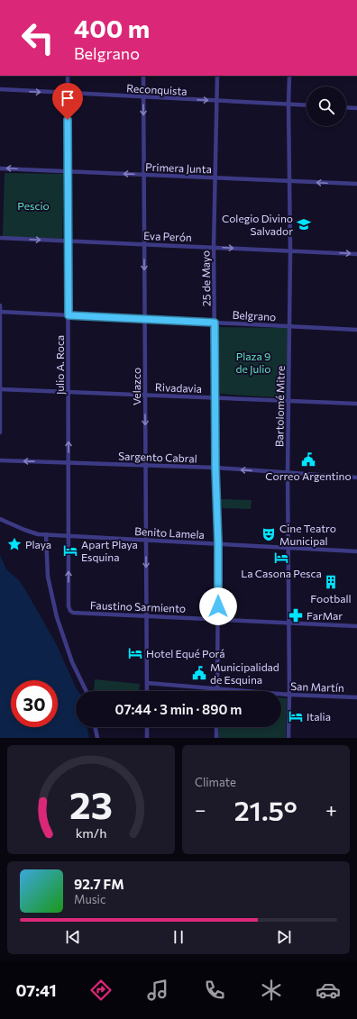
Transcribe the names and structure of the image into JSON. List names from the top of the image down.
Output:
{
  "streets": {
    "street": [
      "Reconquista",
      "Primera Junta",
      "Eva Perón",
      "25 de Mayo",
      "Belgrano",
      "Julio A. Roca",
      "Velazco",
      "Rivadavia",
      "Bartolomé Mitre",
      "Sargento Cabral",
      "Benito Lamela",
      "Faustino Sarmiento",
      "San Martín"
    ]
  },
  "crossings": [
    ["Reconquista", "25 de Mayo"],
    ["Reconquista", "Julio A. Roca"],
    ["Reconquista", "Velazco"],
    ["Reconquista", "Bartolomé Mitre"],
    ["Primera Junta", "25 de Mayo"],
    ["Primera Junta", "Julio A. Roca"],
    ["Primera Junta", "Velazco"],
    ["Primera Junta", "Bartolomé Mitre"],
    ["Eva Perón", "25 de Mayo"],
    ["Eva Perón", "Julio A. Roca"],
    ["Eva Perón", "Velazco"],
    ["Eva Perón", "Bartolomé Mitre"],
    ["25 de Mayo", "Belgrano"],
    ["25 de Mayo", "Rivadavia"],
    ["25 de Mayo", "Sargento Cabral"],
    ["25 de Mayo", "Benito Lamela"],
    ["25 de Mayo", "Faustino Sarmiento"],
    ["25 de Mayo", "San Martín"],
    ["Belgrano", "Julio A. Roca"],
    ["Belgrano", "Velazco"],
    ["Belgrano", "Bartolomé Mitre"],
    ["Julio A. Roca", "Rivadavia"],
    ["Julio A. Roca", "Sargento Cabral"],
    ["Julio A. Roca", "Benito Lamela"],
    ["Julio A. Roca", "Faustino Sarmiento"],
    ["Velazco", "Rivadavia"],
    ["Velazco", "Sargento Cabral"],
    ["Velazco", "Benito Lamela"],
    ["Velazco", "Faustino Sarmiento"],
    ["Velazco", "San Martín"],
    ["Rivadavia", "Bartolomé Mitre"],
    ["Bartolomé Mitre", "Sargento Cabral"],
    ["Bartolomé Mitre", "Benito Lamela"],
    ["Bartolomé Mitre", "Faustino Sarmiento"],
    ["Bartolomé Mitre", "San Martín"]
  ],
  "one_way": [
    "Reconquista",
    "Primera Junta",
    "Eva Perón",
    "Velazco",
    "Sargento Cabral"
  ],
  "parks": ["Pescio", "Plaza 9 de Julio"],
  "places": {
    "school or university": ["Colegio Divino Salvador"],
    "public building": ["Correo Argentino", "Municipalidad de Esquina"],
    "theatre": ["Cine Teatro Municipal"],
    "place": ["Playa"],
    "hotel": [
      "Apart Playa Esquina",
      "La Casona Pesca",
      "Hotel Equé Porá",
      "Italia"
    ],
    "building": ["Football"],
    "pharmacy": ["FarMar"]
  },
  "page": {
    "turn": ["400 m", "Belgrano"],
    "limit": "30",
    "trip": "07:44 · 3 min · 890 m",
    "tile": "Climate",
    "heat": ["−", "21.5°", "+"],
    "song": ["92.7 FM", "Music"],
    "tabs": "07:41",
    "gauge": ["23", "km/h"]
  }
}
